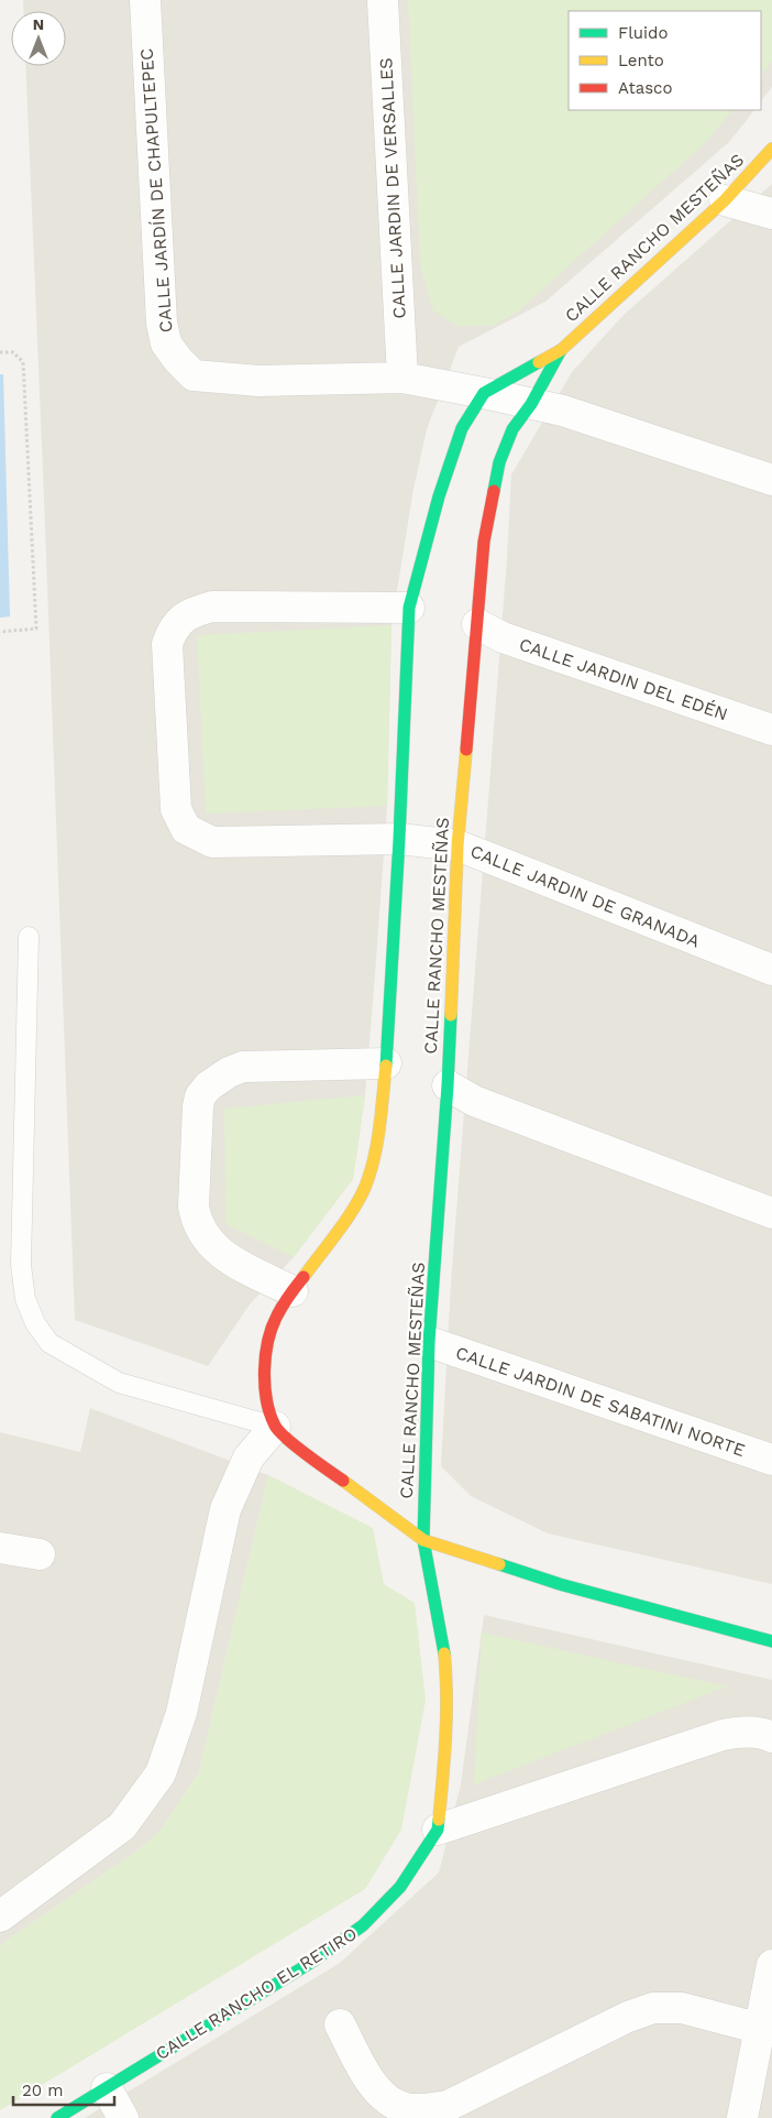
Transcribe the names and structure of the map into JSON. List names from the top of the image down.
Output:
{
  "streets": {
    "street": [
      "CALLE JARDIN DE VERSALLES",
      "CALLE JARDÍN DE CHAPULTEPEC",
      "CALLE RANCHO MESTEÑAS",
      "CALLE JARDIN DEL EDÉN",
      "CALLE JARDIN DE GRANADA",
      "CALLE JARDIN DE SABATINI NORTE",
      "CALLE RANCHO EL RETIRO"
    ]
  },
  "crossings": [
    ["CALLE JARDIN DE VERSALLES", "CALLE JARDÍN DE CHAPULTEPEC"],
    ["CALLE JARDÍN DE CHAPULTEPEC", "CALLE RANCHO MESTEÑAS"],
    ["CALLE RANCHO MESTEÑAS", "CALLE JARDIN DEL EDÉN"],
    ["CALLE RANCHO MESTEÑAS", "CALLE JARDIN DE GRANADA"],
    ["CALLE RANCHO MESTEÑAS", "CALLE JARDIN DE SABATINI NORTE"],
    ["CALLE RANCHO MESTEÑAS", "CALLE RANCHO EL RETIRO"]
  ],
  "legend": ["Fluido", "Lento", "Atasco"],
  "scale_bar": "20 m",
  "north": "top"
}
